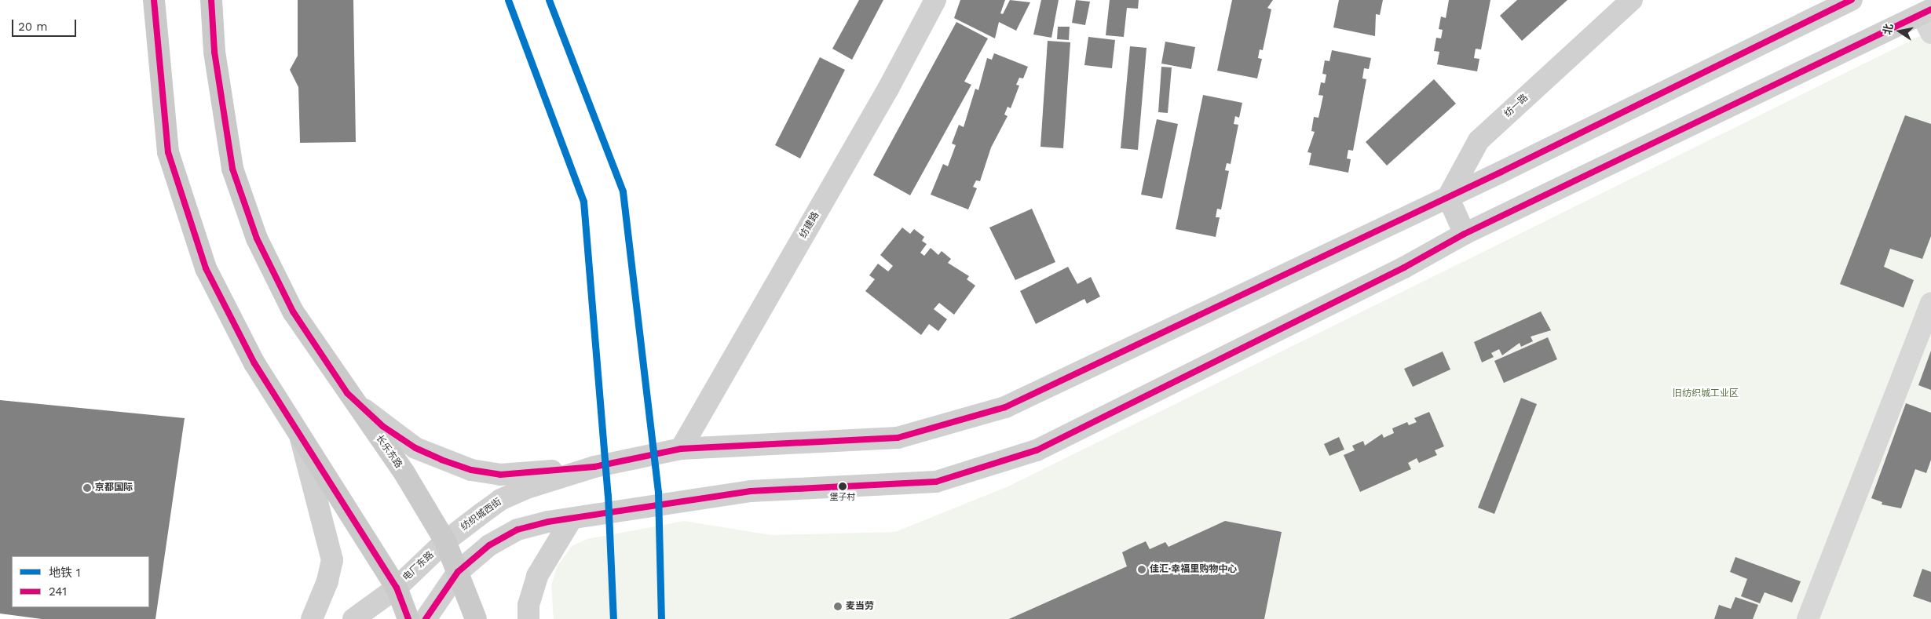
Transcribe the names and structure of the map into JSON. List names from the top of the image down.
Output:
{
  "streets": {
    "main road": [
      "纺一路",
      "纺建路",
      "长乐东路",
      "纺织城西街",
      "电厂东路"
    ]
  },
  "crossings": [
    ["纺一路", "纺织城西街"],
    ["纺建路", "纺织城西街"],
    ["长乐东路", "纺织城西街"],
    ["长乐东路", "电厂东路"],
    ["纺织城西街", "电厂东路"]
  ],
  "parks": ["旧纺织城工业区"],
  "places": [
    "堡子村",
    "京都国际",
    "佳汇·幸福里购物中心",
    "麦当劳"
  ],
  "lines": ["metro line 1", "transit line 241"],
  "legend": ["地铁 1", "241"],
  "scale_bar": "20 m",
  "north": "left"
}
